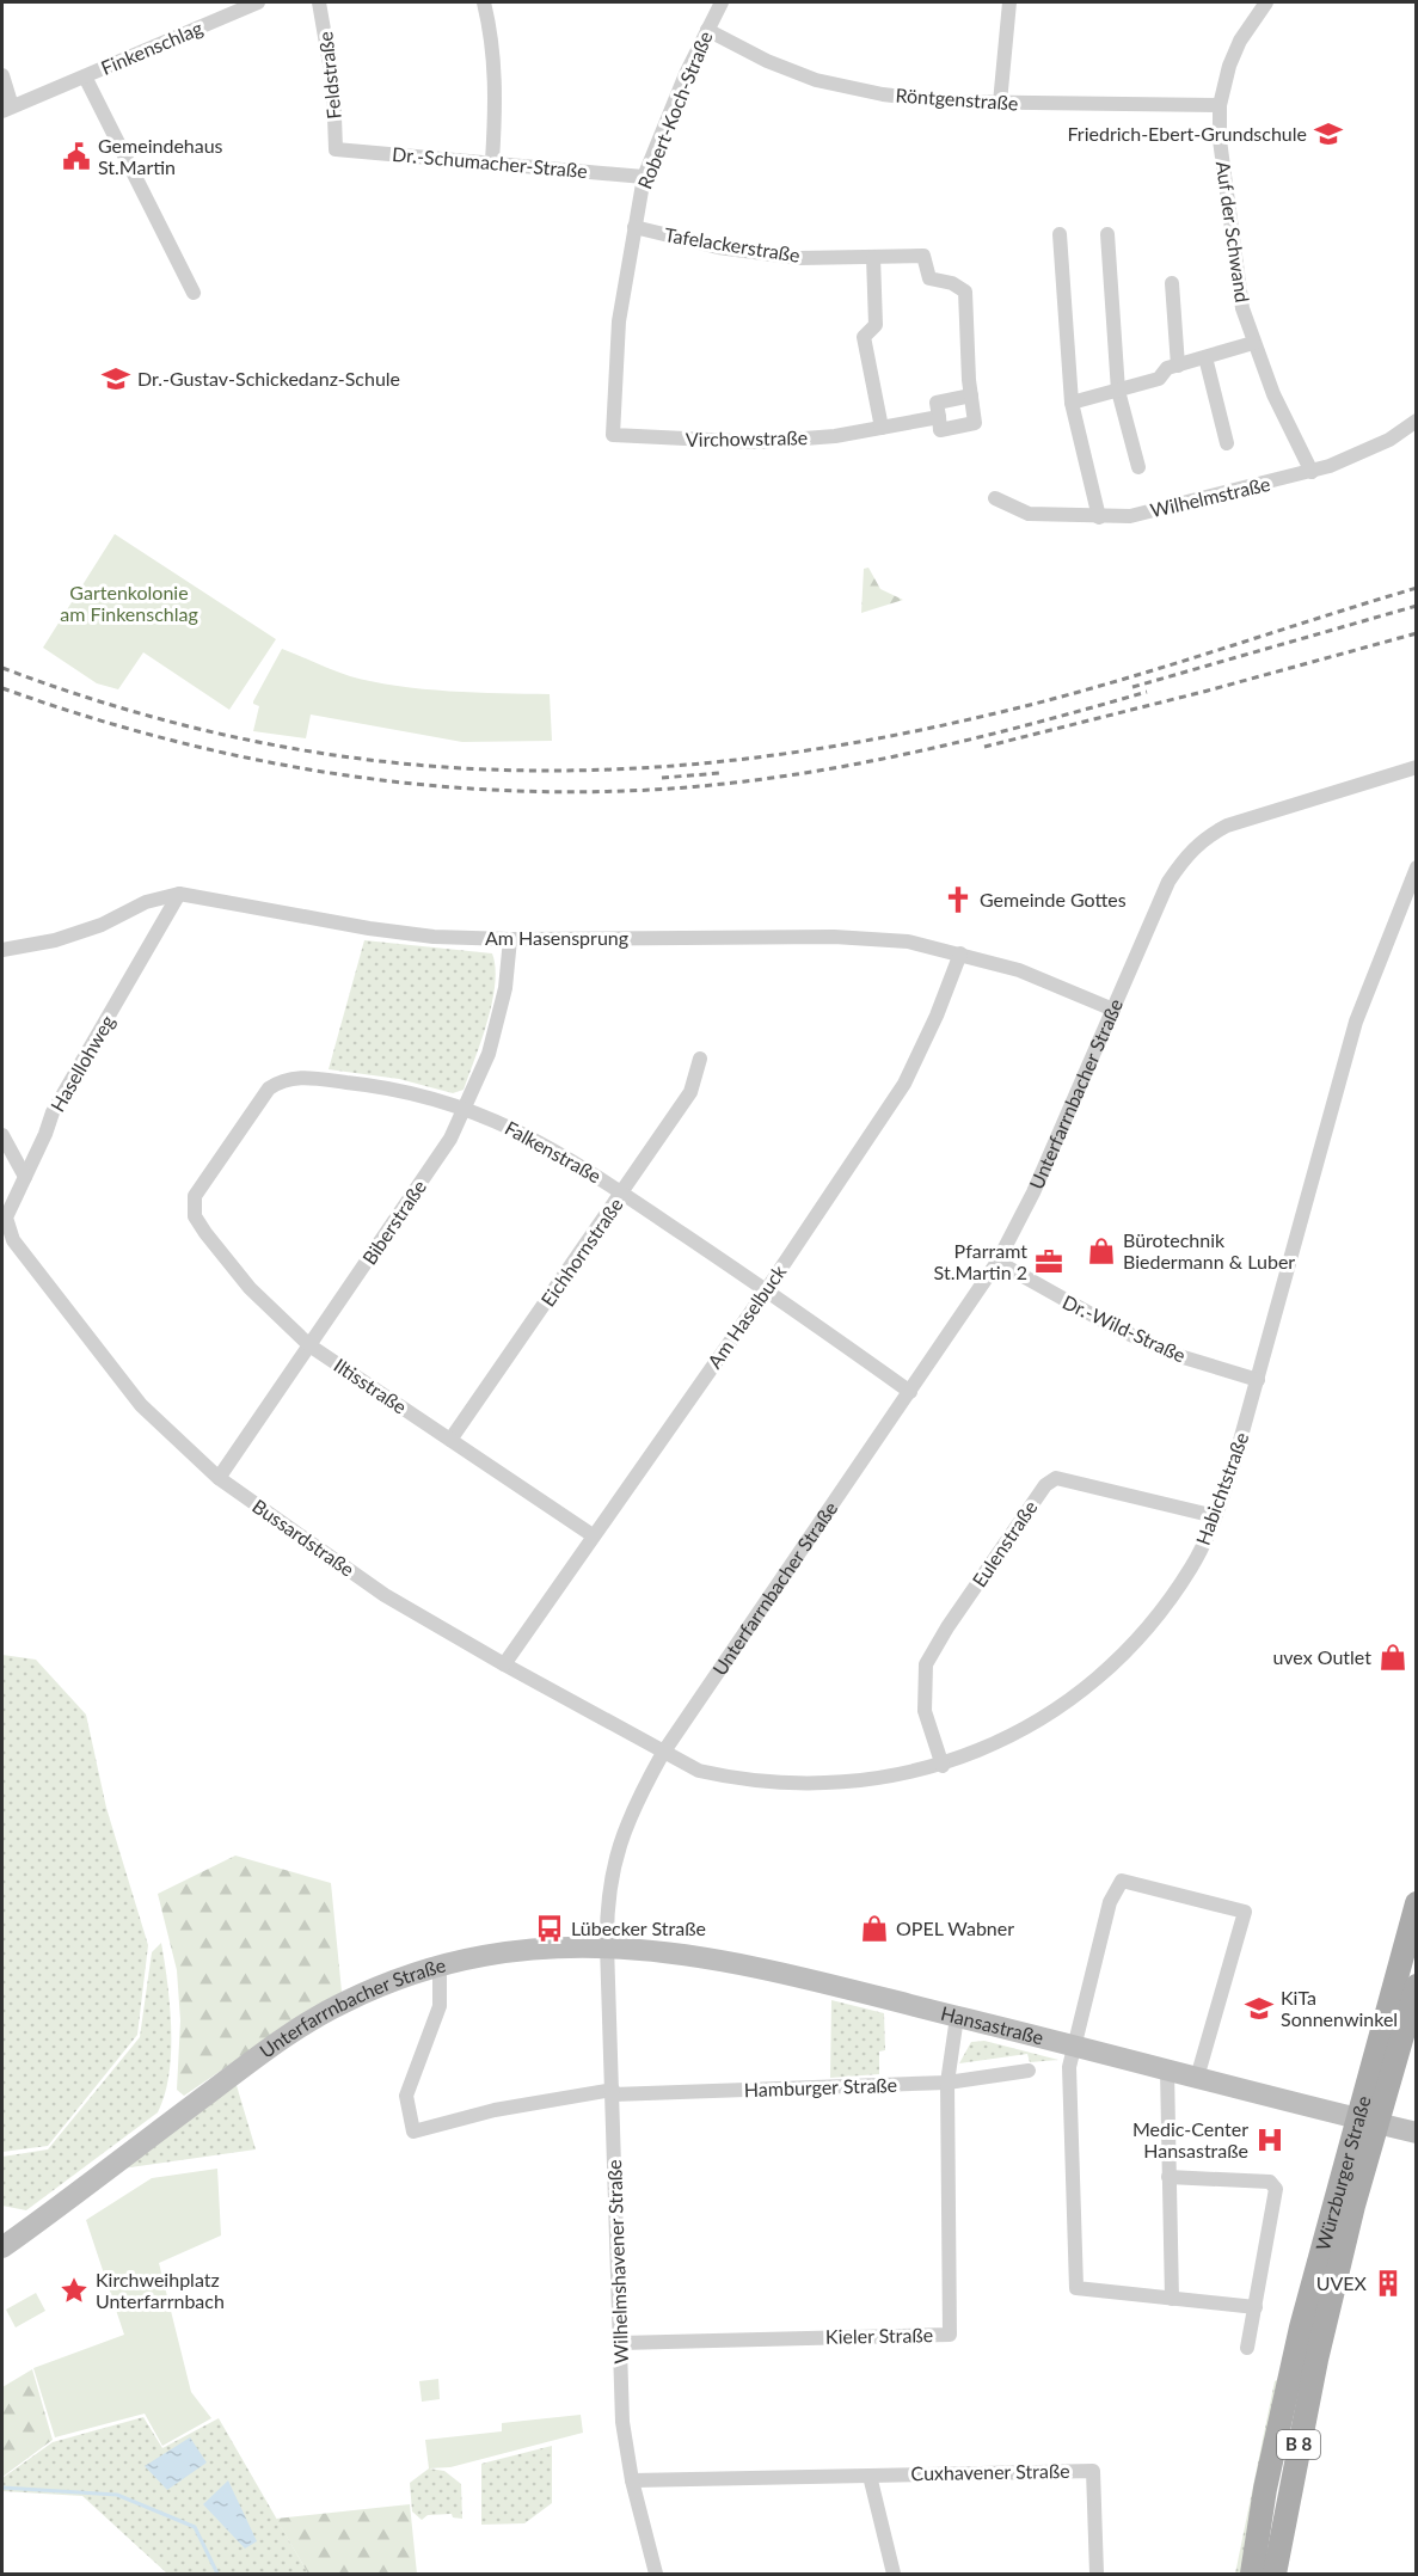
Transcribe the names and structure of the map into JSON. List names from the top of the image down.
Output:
{
  "streets": {
    "main road": ["Würzburger Straße", "B 8"],
    "street": [
      "Finkenschlag",
      "Feldstraße",
      "Röntgenstraße",
      "Robert-Koch-Straße",
      "Dr.-Schumacher-Straße",
      "Auf der Schwand",
      "Tafelackerstraße",
      "Virchowstraße",
      "Wilhelmstraße",
      "Am Hasensprung",
      "Hasellohweg",
      "Unterfarrnbacher Straße",
      "Falkenstraße",
      "Biberstraße",
      "Eichhornstraße",
      "Am Haselbuck",
      "Dr.-Wild-Straße",
      "Iltisstraße",
      "Habichtstraße",
      "Bussardstraße",
      "Eulenstraße",
      "Hansastraße",
      "Hamburger Straße",
      "Wilhelmshavener Straße",
      "Kieler Straße",
      "Cuxhavener Straße"
    ]
  },
  "crossings": [
    ["Feldstraße", "Dr.-Schumacher-Straße"],
    ["Röntgenstraße", "Robert-Koch-Straße"],
    ["Röntgenstraße", "Auf der Schwand"],
    ["Robert-Koch-Straße", "Dr.-Schumacher-Straße"],
    ["Robert-Koch-Straße", "Tafelackerstraße"],
    ["Robert-Koch-Straße", "Virchowstraße"],
    ["Auf der Schwand", "Wilhelmstraße"],
    ["Am Hasensprung", "Hasellohweg"],
    ["Am Hasensprung", "Unterfarrnbacher Straße"],
    ["Am Hasensprung", "Biberstraße"],
    ["Am Hasensprung", "Am Haselbuck"],
    ["Hasellohweg", "Bussardstraße"],
    ["Unterfarrnbacher Straße", "Falkenstraße"],
    ["Unterfarrnbacher Straße", "Dr.-Wild-Straße"],
    ["Unterfarrnbacher Straße", "Habichtstraße"],
    ["Unterfarrnbacher Straße", "Bussardstraße"],
    ["Unterfarrnbacher Straße", "Hansastraße"],
    ["Unterfarrnbacher Straße", "Hamburger Straße"],
    ["Unterfarrnbacher Straße", "Wilhelmshavener Straße"],
    ["Falkenstraße", "Biberstraße"],
    ["Falkenstraße", "Eichhornstraße"],
    ["Falkenstraße", "Am Haselbuck"],
    ["Falkenstraße", "Iltisstraße"],
    ["Biberstraße", "Iltisstraße"],
    ["Biberstraße", "Bussardstraße"],
    ["Eichhornstraße", "Iltisstraße"],
    ["Am Haselbuck", "Iltisstraße"],
    ["Am Haselbuck", "Bussardstraße"],
    ["Dr.-Wild-Straße", "Habichtstraße"],
    ["Habichtstraße", "Bussardstraße"],
    ["Habichtstraße", "Eulenstraße"],
    ["Hansastraße", "Würzburger Straße"],
    ["Hansastraße", "Wilhelmshavener Straße"],
    ["Hansastraße", "Kieler Straße"],
    ["Hamburger Straße", "Wilhelmshavener Straße"],
    ["Hamburger Straße", "Kieler Straße"],
    ["Wilhelmshavener Straße", "Kieler Straße"],
    ["Wilhelmshavener Straße", "Cuxhavener Straße"]
  ],
  "parks": ["Gartenkolonie am Finkenschlag"],
  "places": {
    "school or university": ["Friedrich-Ebert-Grundschule", "Dr.-Gustav-Schickedanz-Schule", "KiTa Sonnenwinkel"],
    "public building": ["Gemeindehaus St.Martin"],
    "church": ["Gemeinde Gottes"],
    "shop": ["Bürotechnik Biedermann & Luber", "uvex Outlet", "OPEL Wabner"],
    "office": ["Pfarramt St.Martin 2"],
    "bus stop": ["Lübecker Straße"],
    "hospital": ["Medic-Center Hansastraße"],
    "building": ["UVEX"],
    "place": ["Kirchweihplatz Unterfarrnbach"]
  }
}
